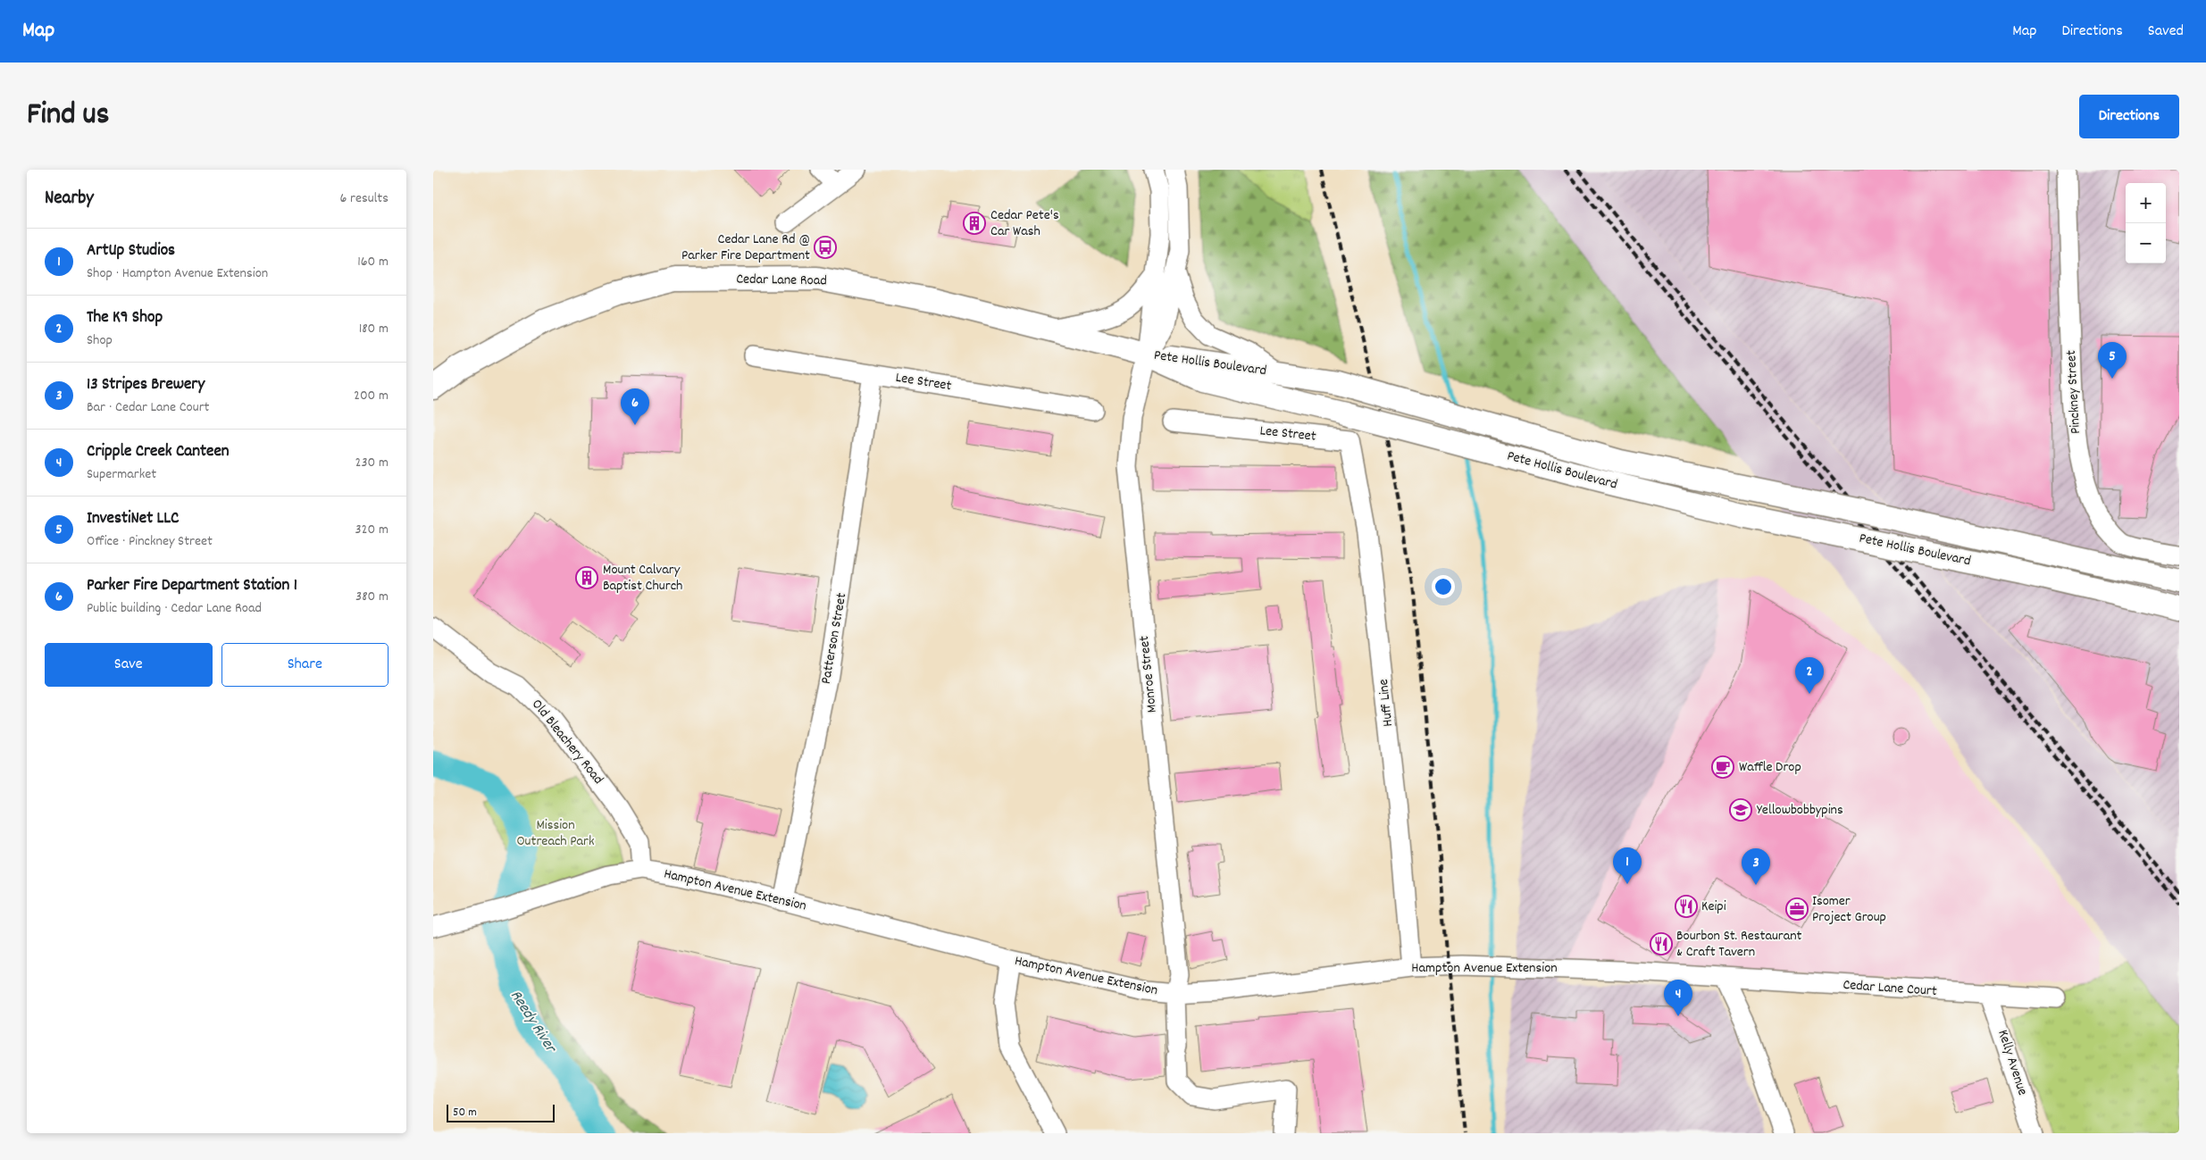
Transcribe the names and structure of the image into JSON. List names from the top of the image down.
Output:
{
  "streets": {
    "main road": ["Cedar Lane Road", "Pete Hollis Boulevard"],
    "street": [
      "Lee Street",
      "Pinckney Street",
      "Patterson Street",
      "Monroe Street",
      "Huff Line",
      "Old Bleachery Road",
      "Hampton Avenue Extension",
      "Cedar Lane Court",
      "Kelly Avenue"
    ]
  },
  "crossings": [
    ["Cedar Lane Road", "Pete Hollis Boulevard"],
    ["Cedar Lane Road", "Monroe Street"],
    ["Pete Hollis Boulevard", "Monroe Street"],
    ["Lee Street", "Patterson Street"],
    ["Lee Street", "Huff Line"],
    ["Patterson Street", "Hampton Avenue Extension"],
    ["Monroe Street", "Hampton Avenue Extension"],
    ["Huff Line", "Hampton Avenue Extension"],
    ["Old Bleachery Road", "Hampton Avenue Extension"],
    ["Hampton Avenue Extension", "Cedar Lane Court"],
    ["Cedar Lane Court", "Kelly Avenue"]
  ],
  "water": ["Reedy River"],
  "parks": ["Mission Outreach Park"],
  "places": {
    "building": ["Cedar Pete's Car Wash", "Mount Calvary Baptist Church"],
    "bus stop": ["Cedar Lane Rd @ Parker Fire Department"],
    "cafe": ["Waffle Drop"],
    "school or university": ["Yellowbobbypins"],
    "restaurant": ["Keipi", "Bourbon St. Restaurant & Craft Tavern"],
    "office": ["Isomer Project Group"]
  },
  "scale_bar": "50 m",
  "page": {
    "header": "Map",
    "nav": ["Map", "Directions", "Saved"],
    "title": "Find us",
    "buttons": [
      "Directions",
      ["Save", "Share"]
    ],
    "heading": ["Nearby", "6 results"],
    "map_buttons": ["+", "−"],
    "list": [
      {
        "mark": "1",
        "name": "ArtUp Studios",
        "note": "Shop · Hampton Avenue Extension",
        "value": "160 m"
      },
      {
        "mark": "2",
        "name": "The K9 Shop",
        "note": "Shop",
        "value": "180 m"
      },
      {
        "mark": "3",
        "name": "13 Stripes Brewery",
        "note": "Bar · Cedar Lane Court",
        "value": "200 m"
      },
      {
        "mark": "4",
        "name": "Cripple Creek Canteen",
        "note": "Supermarket",
        "value": "230 m"
      },
      {
        "mark": "5",
        "name": "InvestiNet LLC",
        "note": "Office · Pinckney Street",
        "value": "320 m"
      },
      {
        "mark": "6",
        "name": "Parker Fire Department Station 1",
        "note": "Public building · Cedar Lane Road",
        "value": "380 m"
      }
    ],
    "pins": [
      "5",
      "6",
      "2",
      "1",
      "3",
      "4"
    ],
    "scale": "50 m"
  }
}
